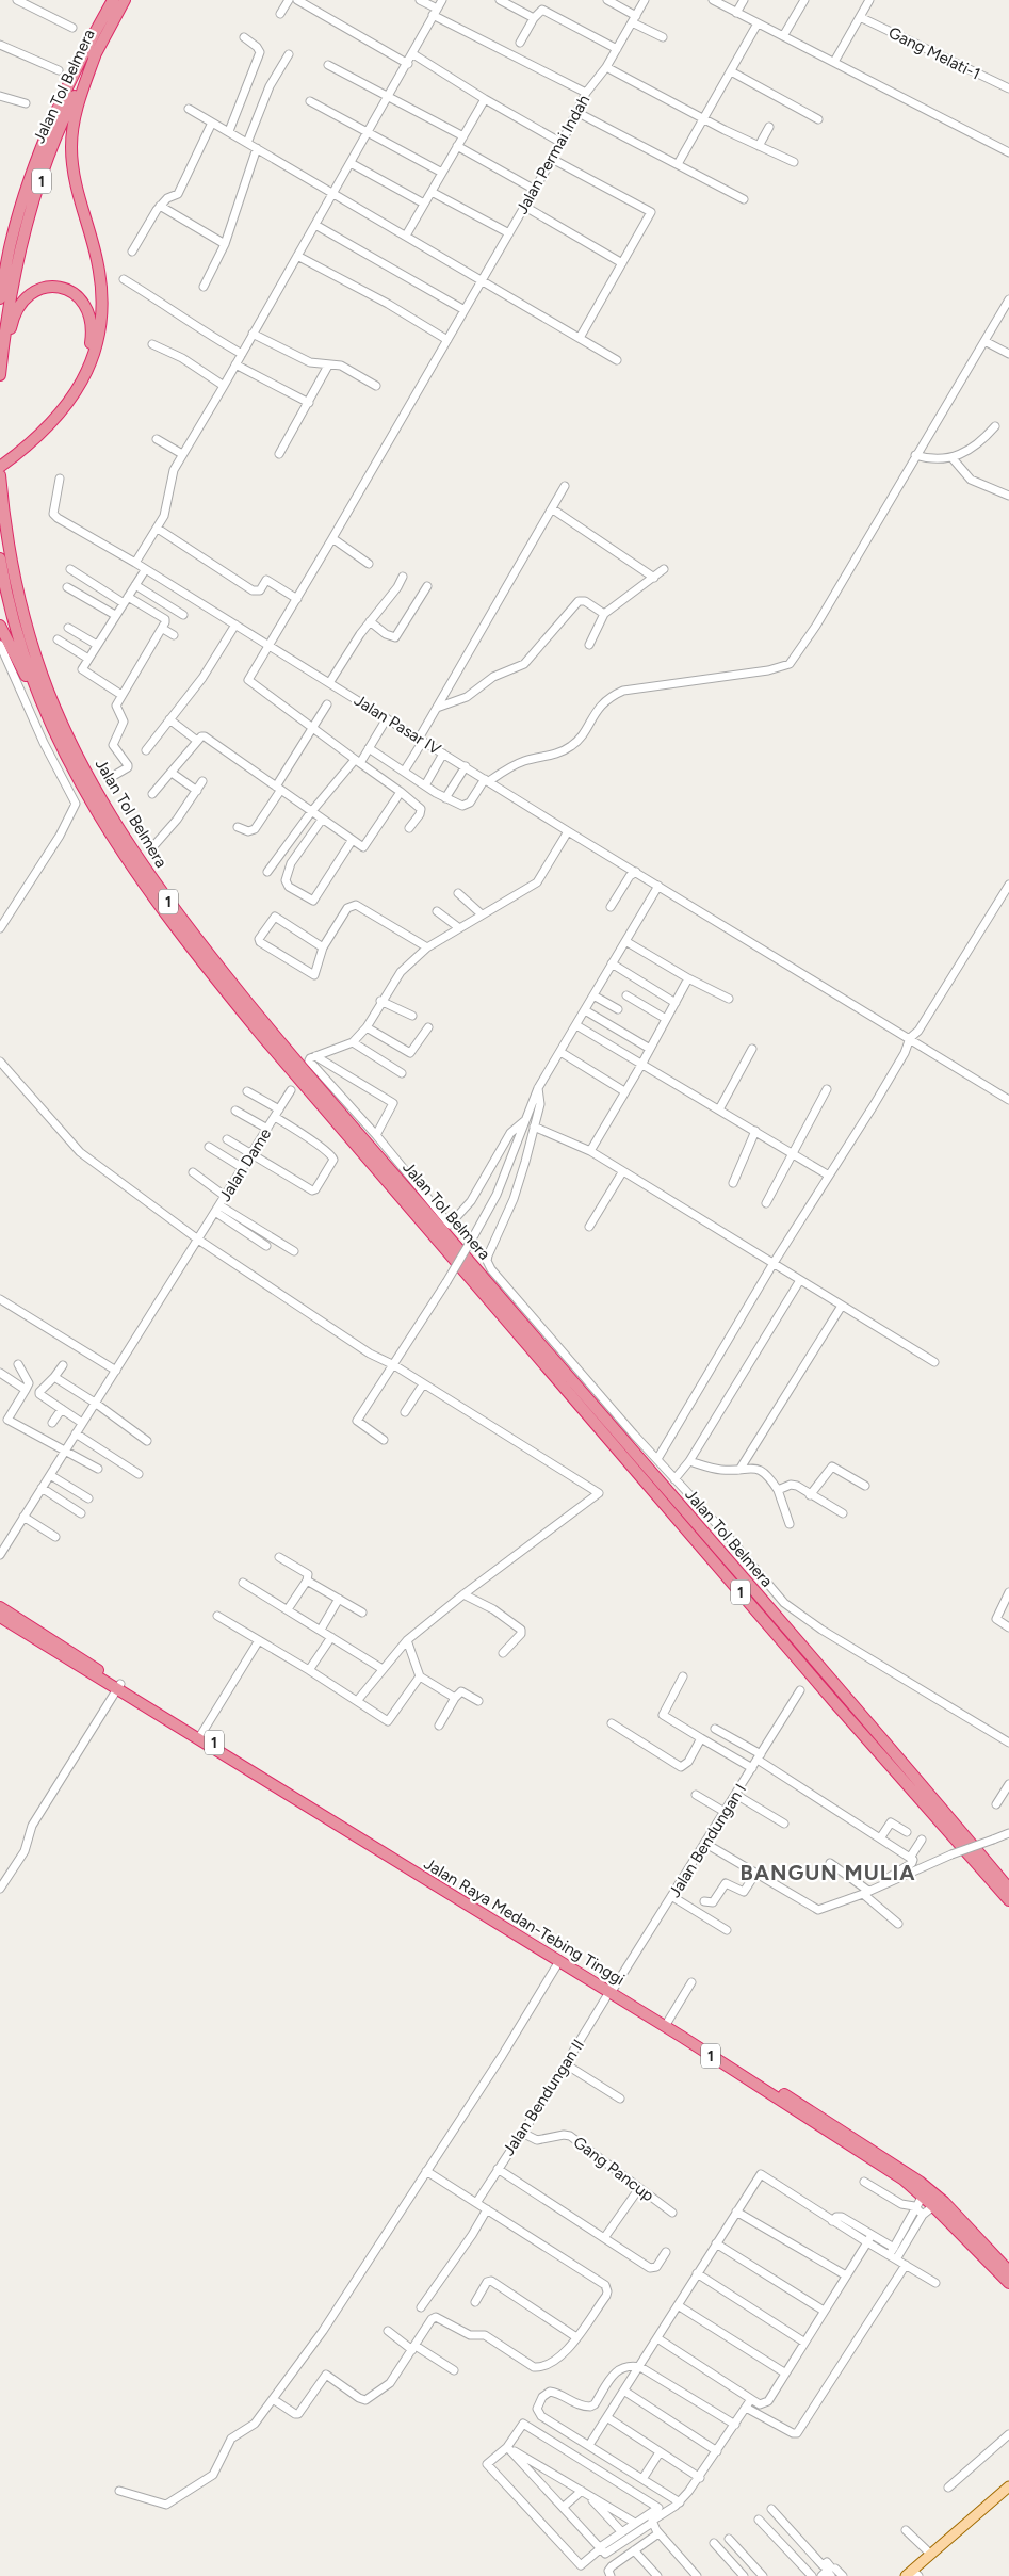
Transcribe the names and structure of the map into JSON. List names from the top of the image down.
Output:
{
  "streets": {
    "highway": ["Jalan Tol Belmera", "1", "Jalan Raya Medan-Tebing Tinggi"],
    "street": [
      "Gang Melati-1",
      "Jalan Permai Indah",
      "Jalan Pasar IV",
      "Jalan Dame",
      "Jalan Bendungan I",
      "Jalan Bendungan II",
      "Gang Pancup"
    ]
  },
  "crossings": [
    ["Jalan Permai Indah", "Jalan Pasar IV"],
    ["Jalan Bendungan I", "Jalan Raya Medan-Tebing Tinggi"],
    ["Jalan Bendungan I", "Jalan Bendungan II"],
    ["Jalan Raya Medan-Tebing Tinggi", "Jalan Bendungan II"],
    ["Jalan Bendungan II", "Gang Pancup"]
  ],
  "districts": ["BANGUN MULIA"]
}
